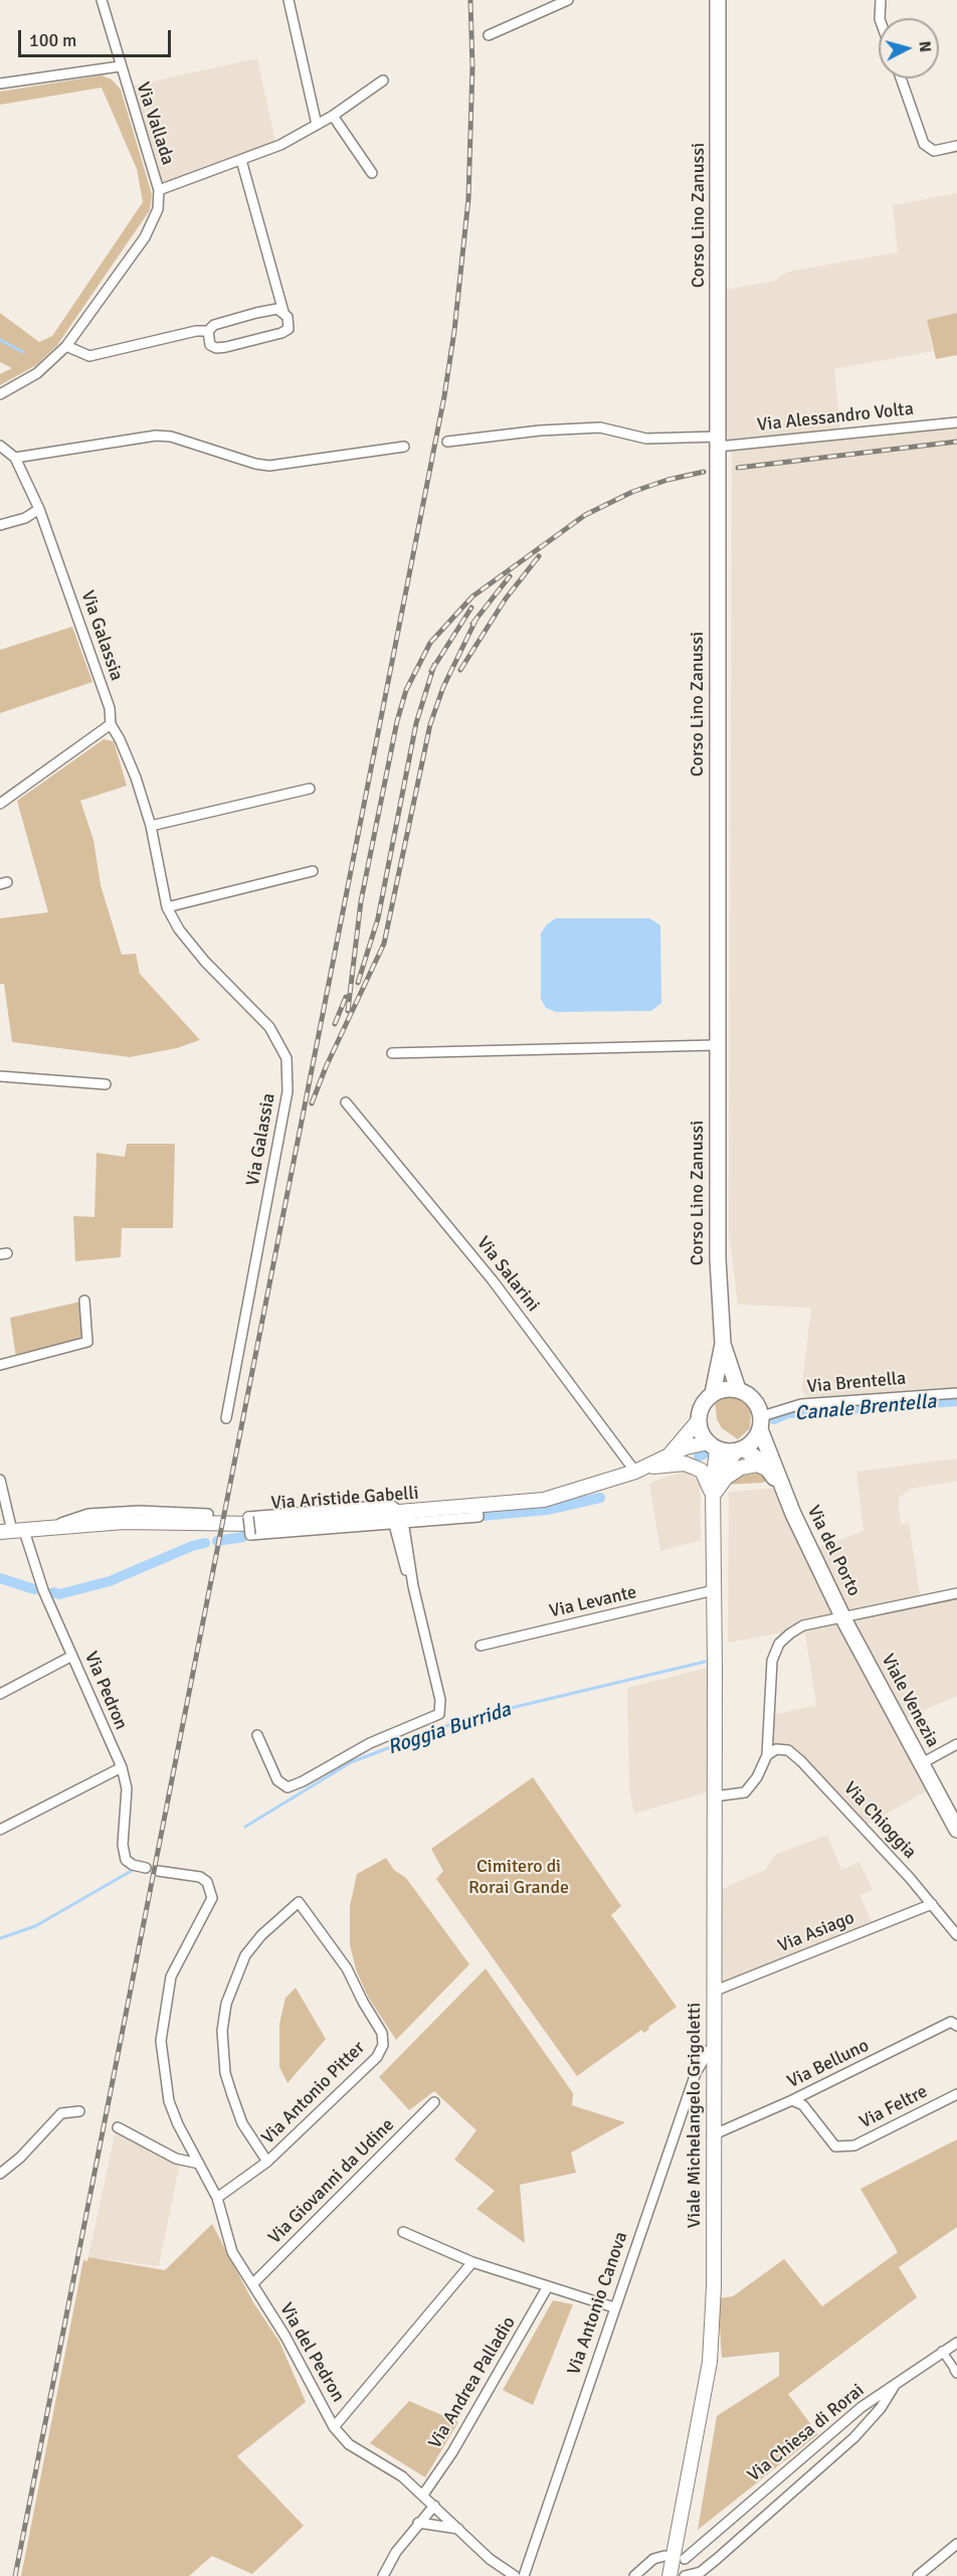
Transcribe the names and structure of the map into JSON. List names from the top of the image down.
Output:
{
  "streets": {
    "main road": [
      "Corso Lino Zanussi",
      "Via Aristide Gabelli",
      "Via del Porto",
      "Viale Venezia",
      "Viale Michelangelo Grigoletti"
    ],
    "street": [
      "Via Vallada",
      "Via Alessandro Volta",
      "Via Galassia",
      "Via Salarini",
      "Via Brentella",
      "Via Levante",
      "Via Pedron",
      "Via Chioggia",
      "Via Asiago",
      "Via Belluno",
      "Via Antonio Pitter",
      "Via Feltre",
      "Via Giovanni da Udine",
      "Via Antonio Canova",
      "Via del Pedron",
      "Via Andrea Palladio",
      "Via Chiesa di Rorai"
    ]
  },
  "crossings": [
    ["Corso Lino Zanussi", "Via Alessandro Volta"],
    ["Corso Lino Zanussi", "Via Brentella"],
    ["Corso Lino Zanussi", "Via Aristide Gabelli"],
    ["Corso Lino Zanussi", "Via del Porto"],
    ["Via Salarini", "Via Aristide Gabelli"],
    ["Via Brentella", "Via Aristide Gabelli"],
    ["Via Brentella", "Via del Porto"],
    ["Via Aristide Gabelli", "Via del Porto"],
    ["Via Aristide Gabelli", "Via Pedron"],
    ["Via del Porto", "Viale Venezia"],
    ["Via Levante", "Viale Michelangelo Grigoletti"],
    ["Via Chioggia", "Via Asiago"],
    ["Via Asiago", "Viale Michelangelo Grigoletti"],
    ["Via Belluno", "Via Feltre"],
    ["Via Belluno", "Viale Michelangelo Grigoletti"],
    ["Via Antonio Pitter", "Via del Pedron"],
    ["Viale Michelangelo Grigoletti", "Via Antonio Canova"],
    ["Via Giovanni da Udine", "Via del Pedron"],
    ["Via del Pedron", "Via Andrea Palladio"]
  ],
  "water": ["Canale Brentella", "Roggia Burrida"],
  "parks": ["Cimitero di Rorai Grande"],
  "scale_bar": "100 m",
  "north": "right"
}
